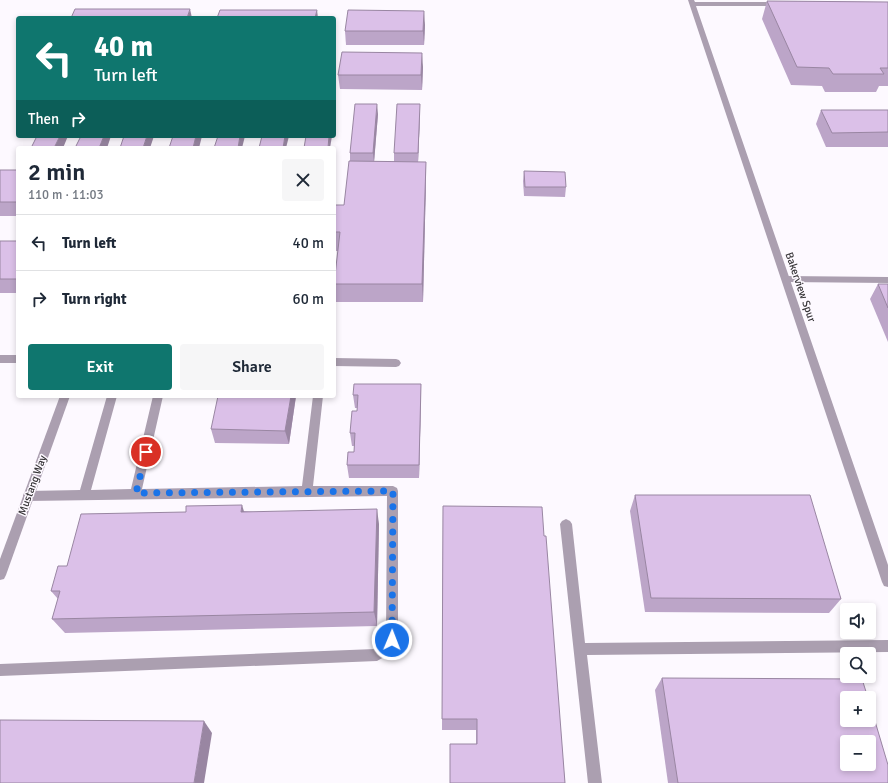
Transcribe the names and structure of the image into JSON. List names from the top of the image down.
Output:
{
  "streets": {
    "street": ["Bakerview Spur", "Mustang Way"]
  },
  "page": {
    "turn": ["40 m", "Turn left"],
    "then": "Then",
    "heading": ["2 min", "110 m · 11:03"],
    "list": [
      {
        "name": "Turn left",
        "value": "40 m"
      },
      {
        "name": "Turn right",
        "value": "60 m"
      }
    ],
    "buttons": ["Exit", "Share"],
    "map_buttons": ["+", "−"]
  }
}
